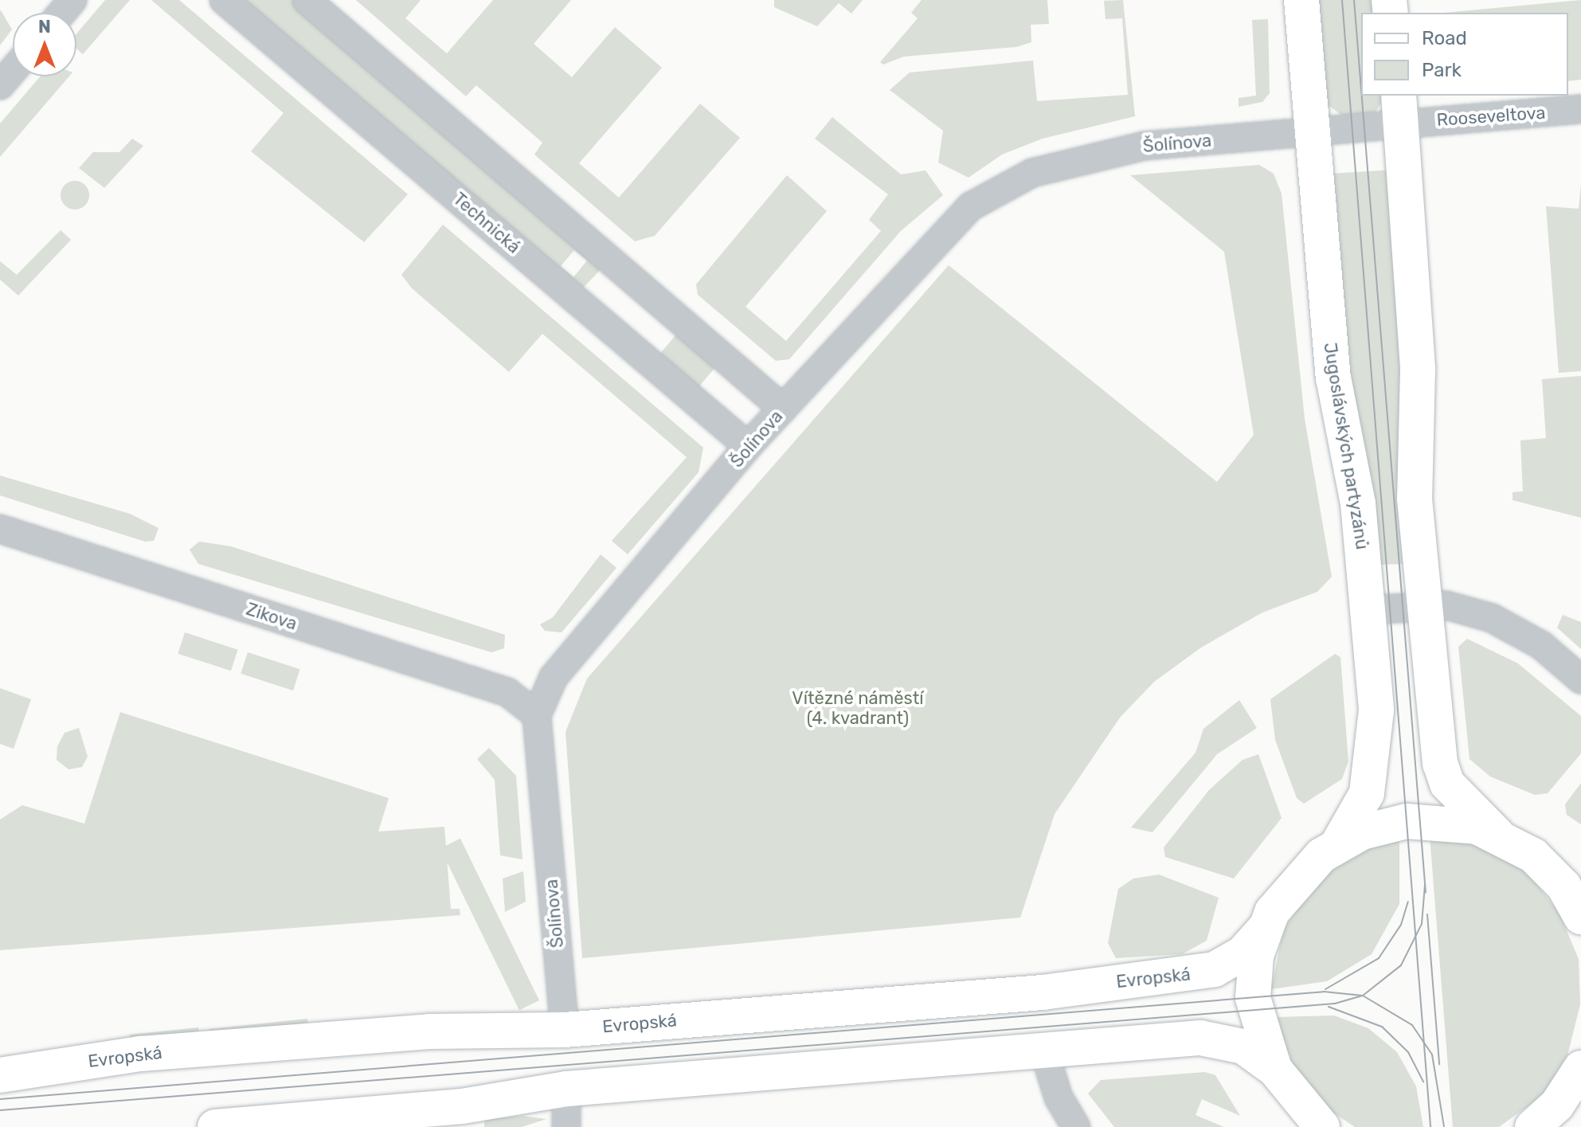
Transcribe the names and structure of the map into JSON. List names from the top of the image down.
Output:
{
  "streets": {
    "main road": ["Jugoslávských partyzánů", "Evropská"],
    "street": [
      "Rooseveltova",
      "Šolínova",
      "Technická",
      "Zikova"
    ]
  },
  "crossings": [
    ["Rooseveltova", "Šolínova"],
    ["Rooseveltova", "Jugoslávských partyzánů"],
    ["Šolínova", "Technická"],
    ["Šolínova", "Jugoslávských partyzánů"],
    ["Šolínova", "Zikova"],
    ["Šolínova", "Evropská"]
  ],
  "parks": ["Vítězné náměstí (4. kvadrant)"],
  "legend": ["Road", "Park"],
  "north": "top"
}
